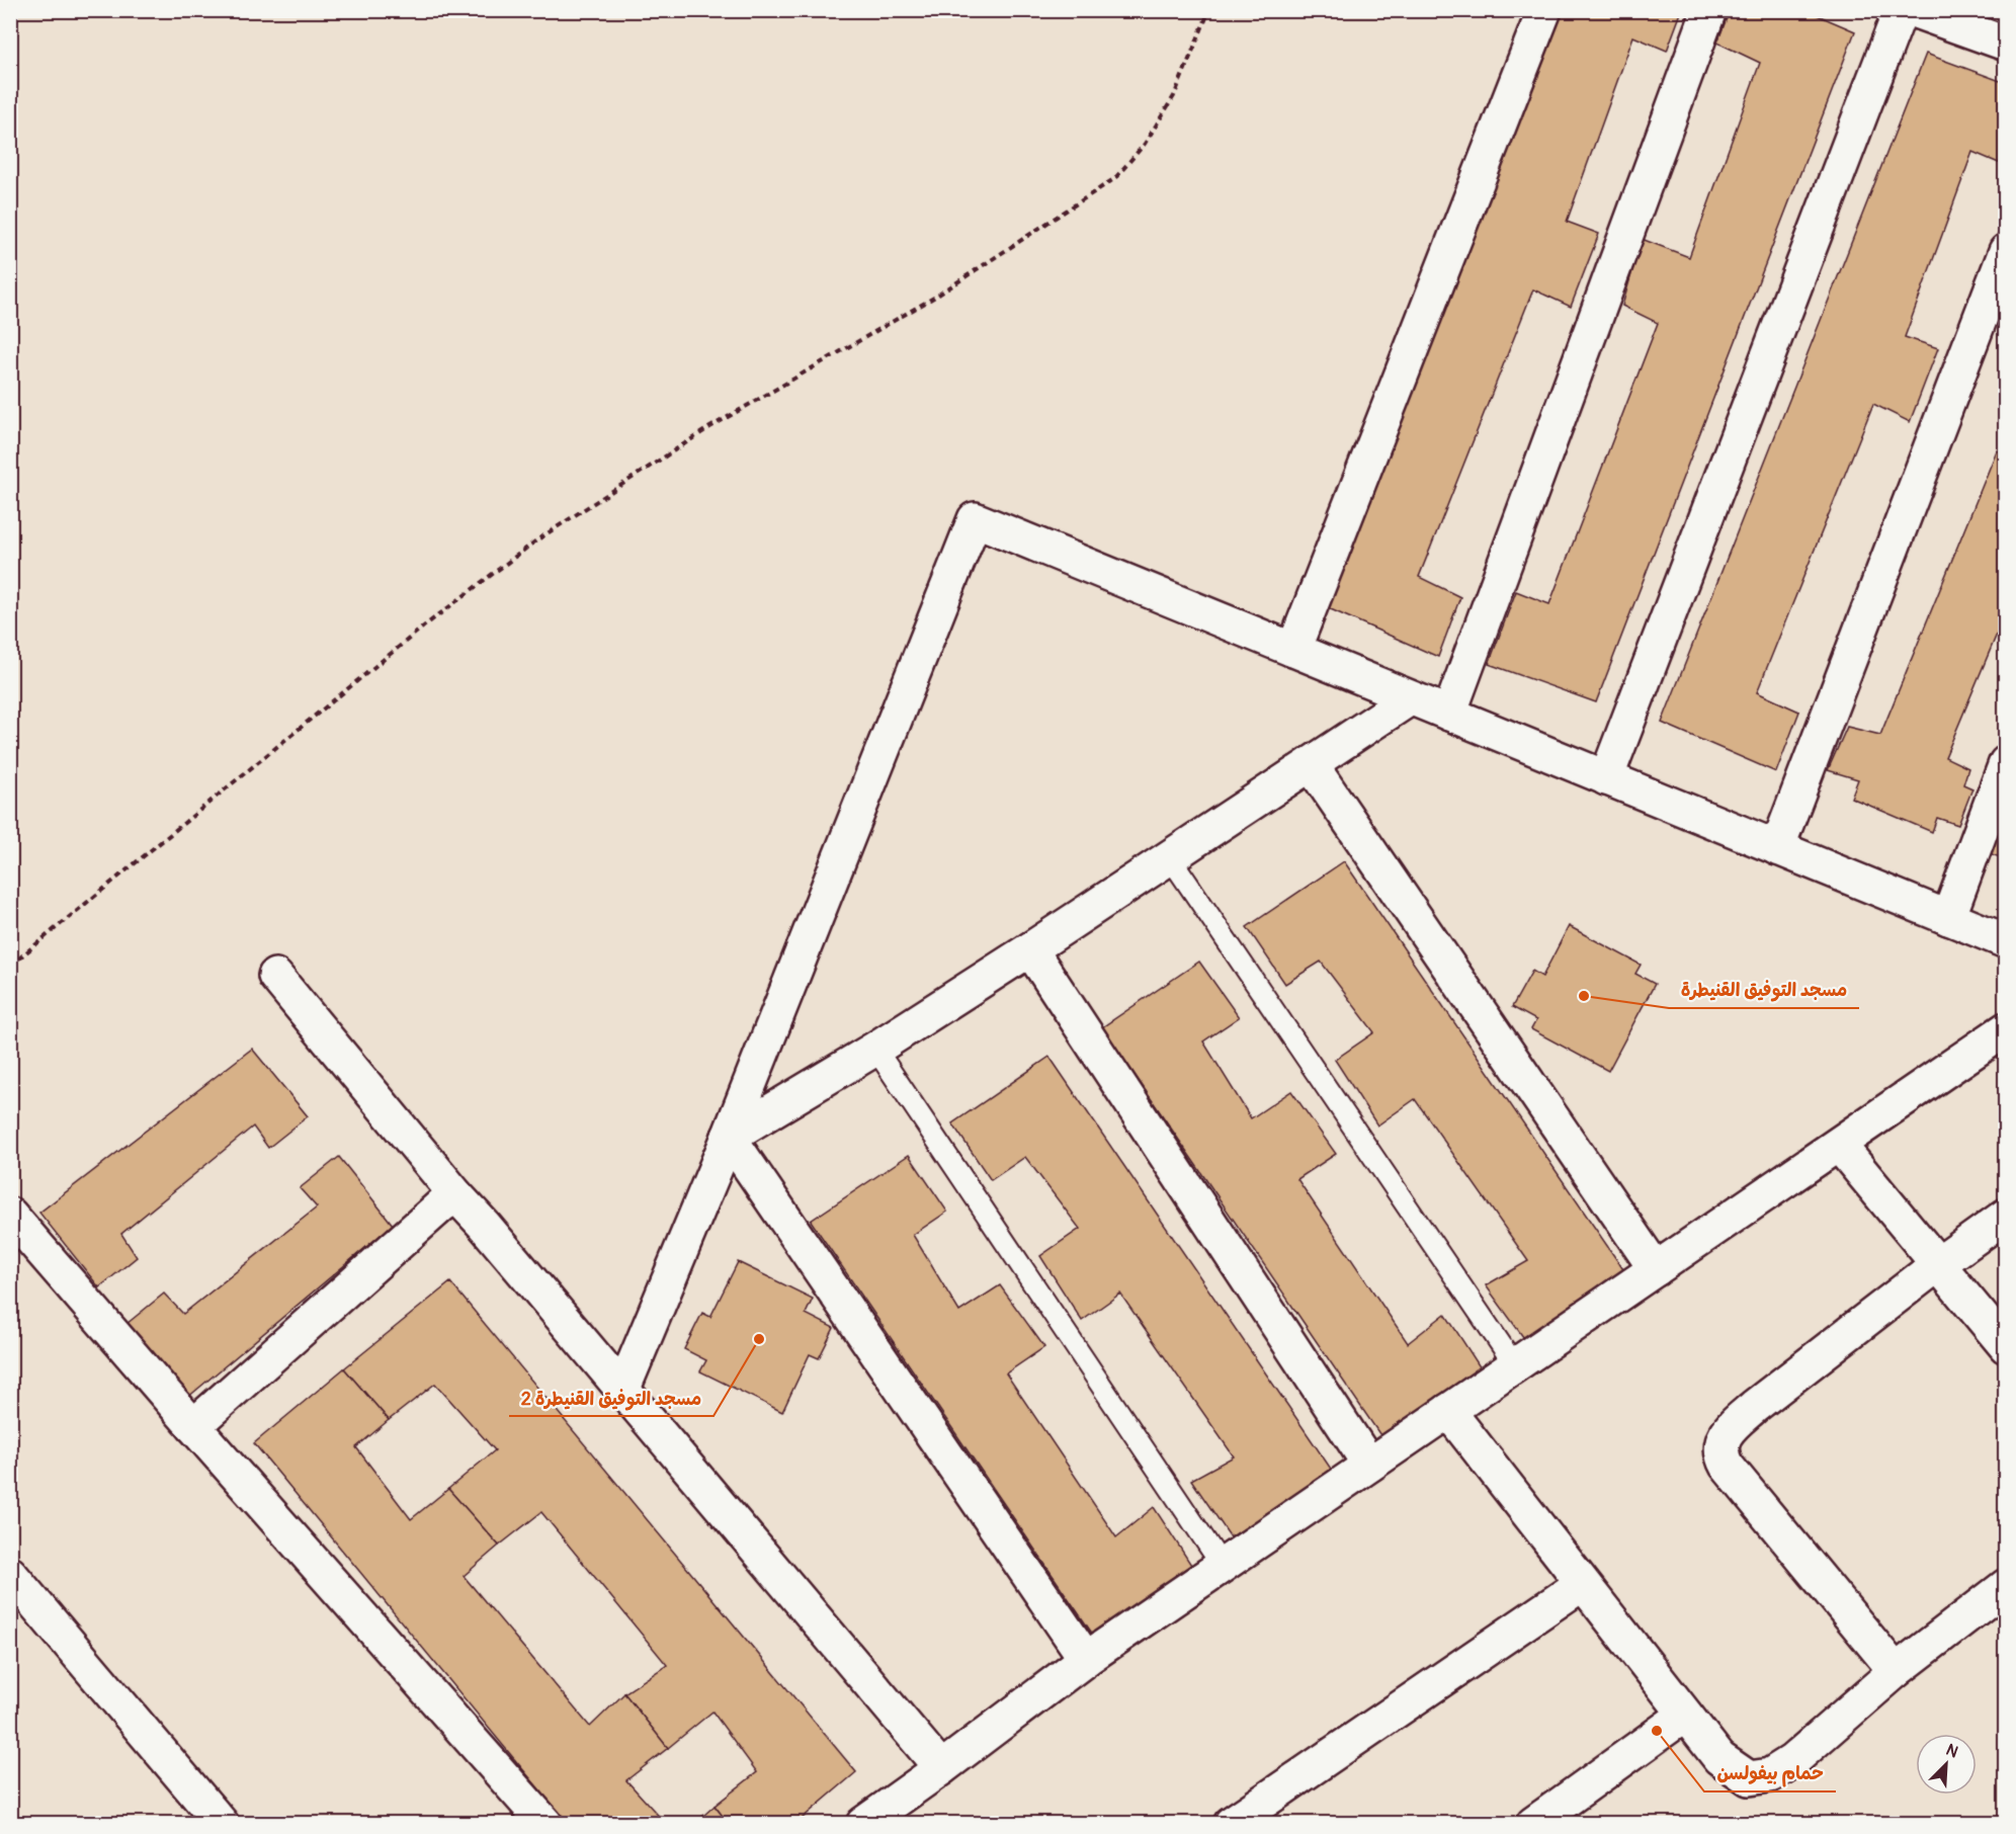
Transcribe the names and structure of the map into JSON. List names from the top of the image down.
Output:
{
  "places": ["مسجد التوفيق القنيطرة", "2 مسجد التوفيق القنيطرة", "حمام بيفولسن"],
  "north": "top right"
}
